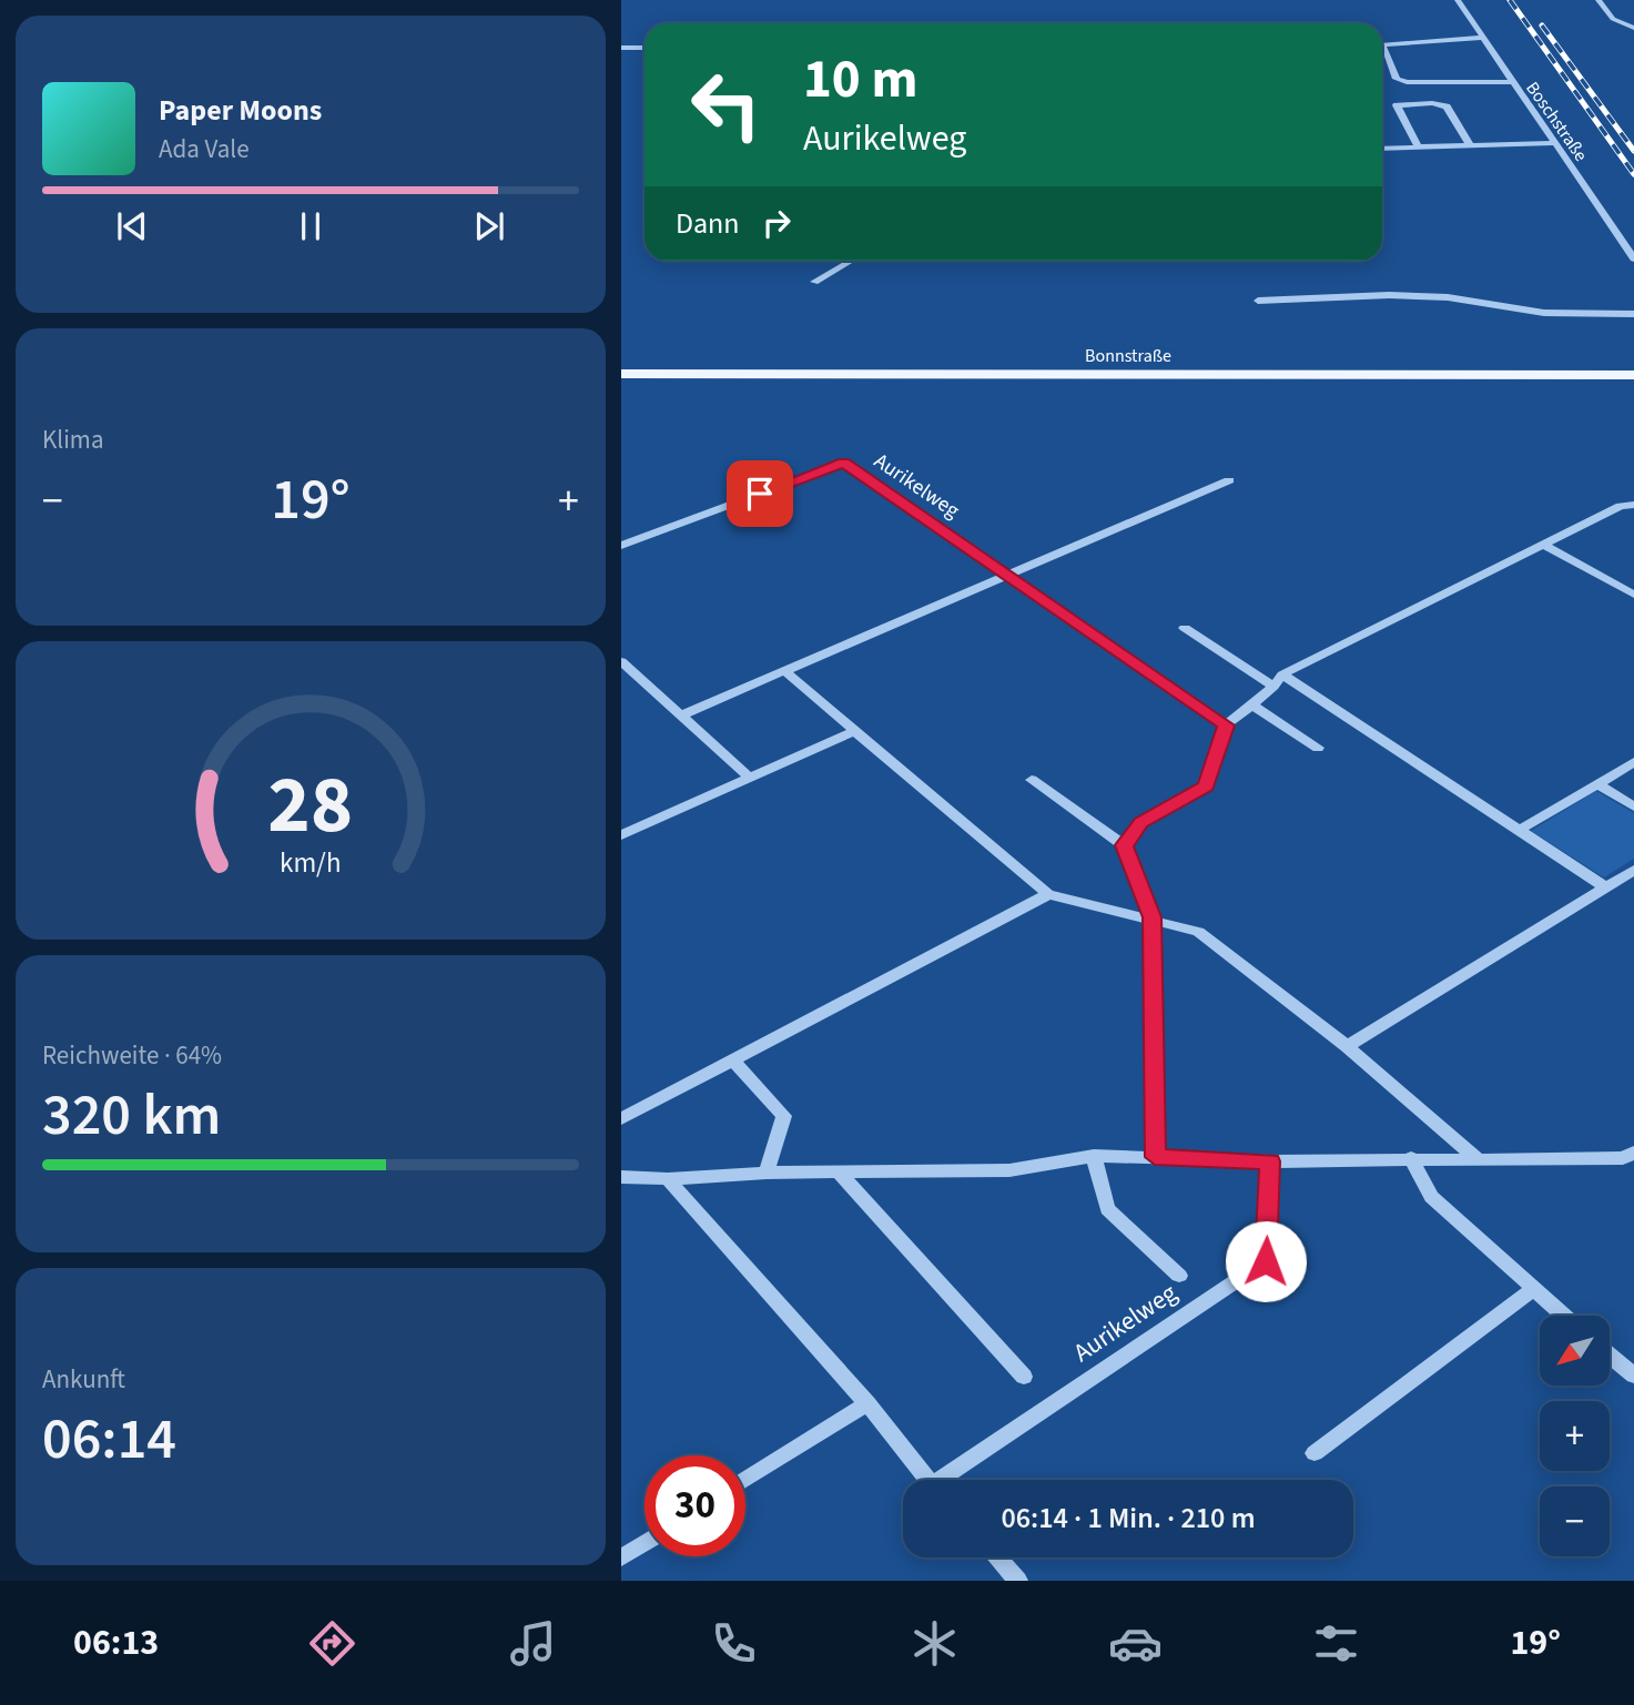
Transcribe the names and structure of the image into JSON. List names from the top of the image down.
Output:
{
  "streets": {
    "main road": ["Bonnstraße"],
    "street": ["Boschstraße", "Aurikelweg"]
  },
  "north": "bottom left",
  "page": {
    "turn": ["10 m", "Aurikelweg"],
    "song": ["Paper Moons", "Ada Vale"],
    "then": "Dann",
    "tile": [
      "Klima",
      ["Reichweite · 64%", "320 km"],
      ["Ankunft", "06:14"]
    ],
    "heat": ["−", "19°", "+"],
    "map_buttons": ["+", "−"],
    "limit": "30",
    "trip": "06:14 · 1 Min. · 210 m",
    "tabs": ["06:13", "19°"],
    "gauge": ["28", "km/h"]
  }
}
